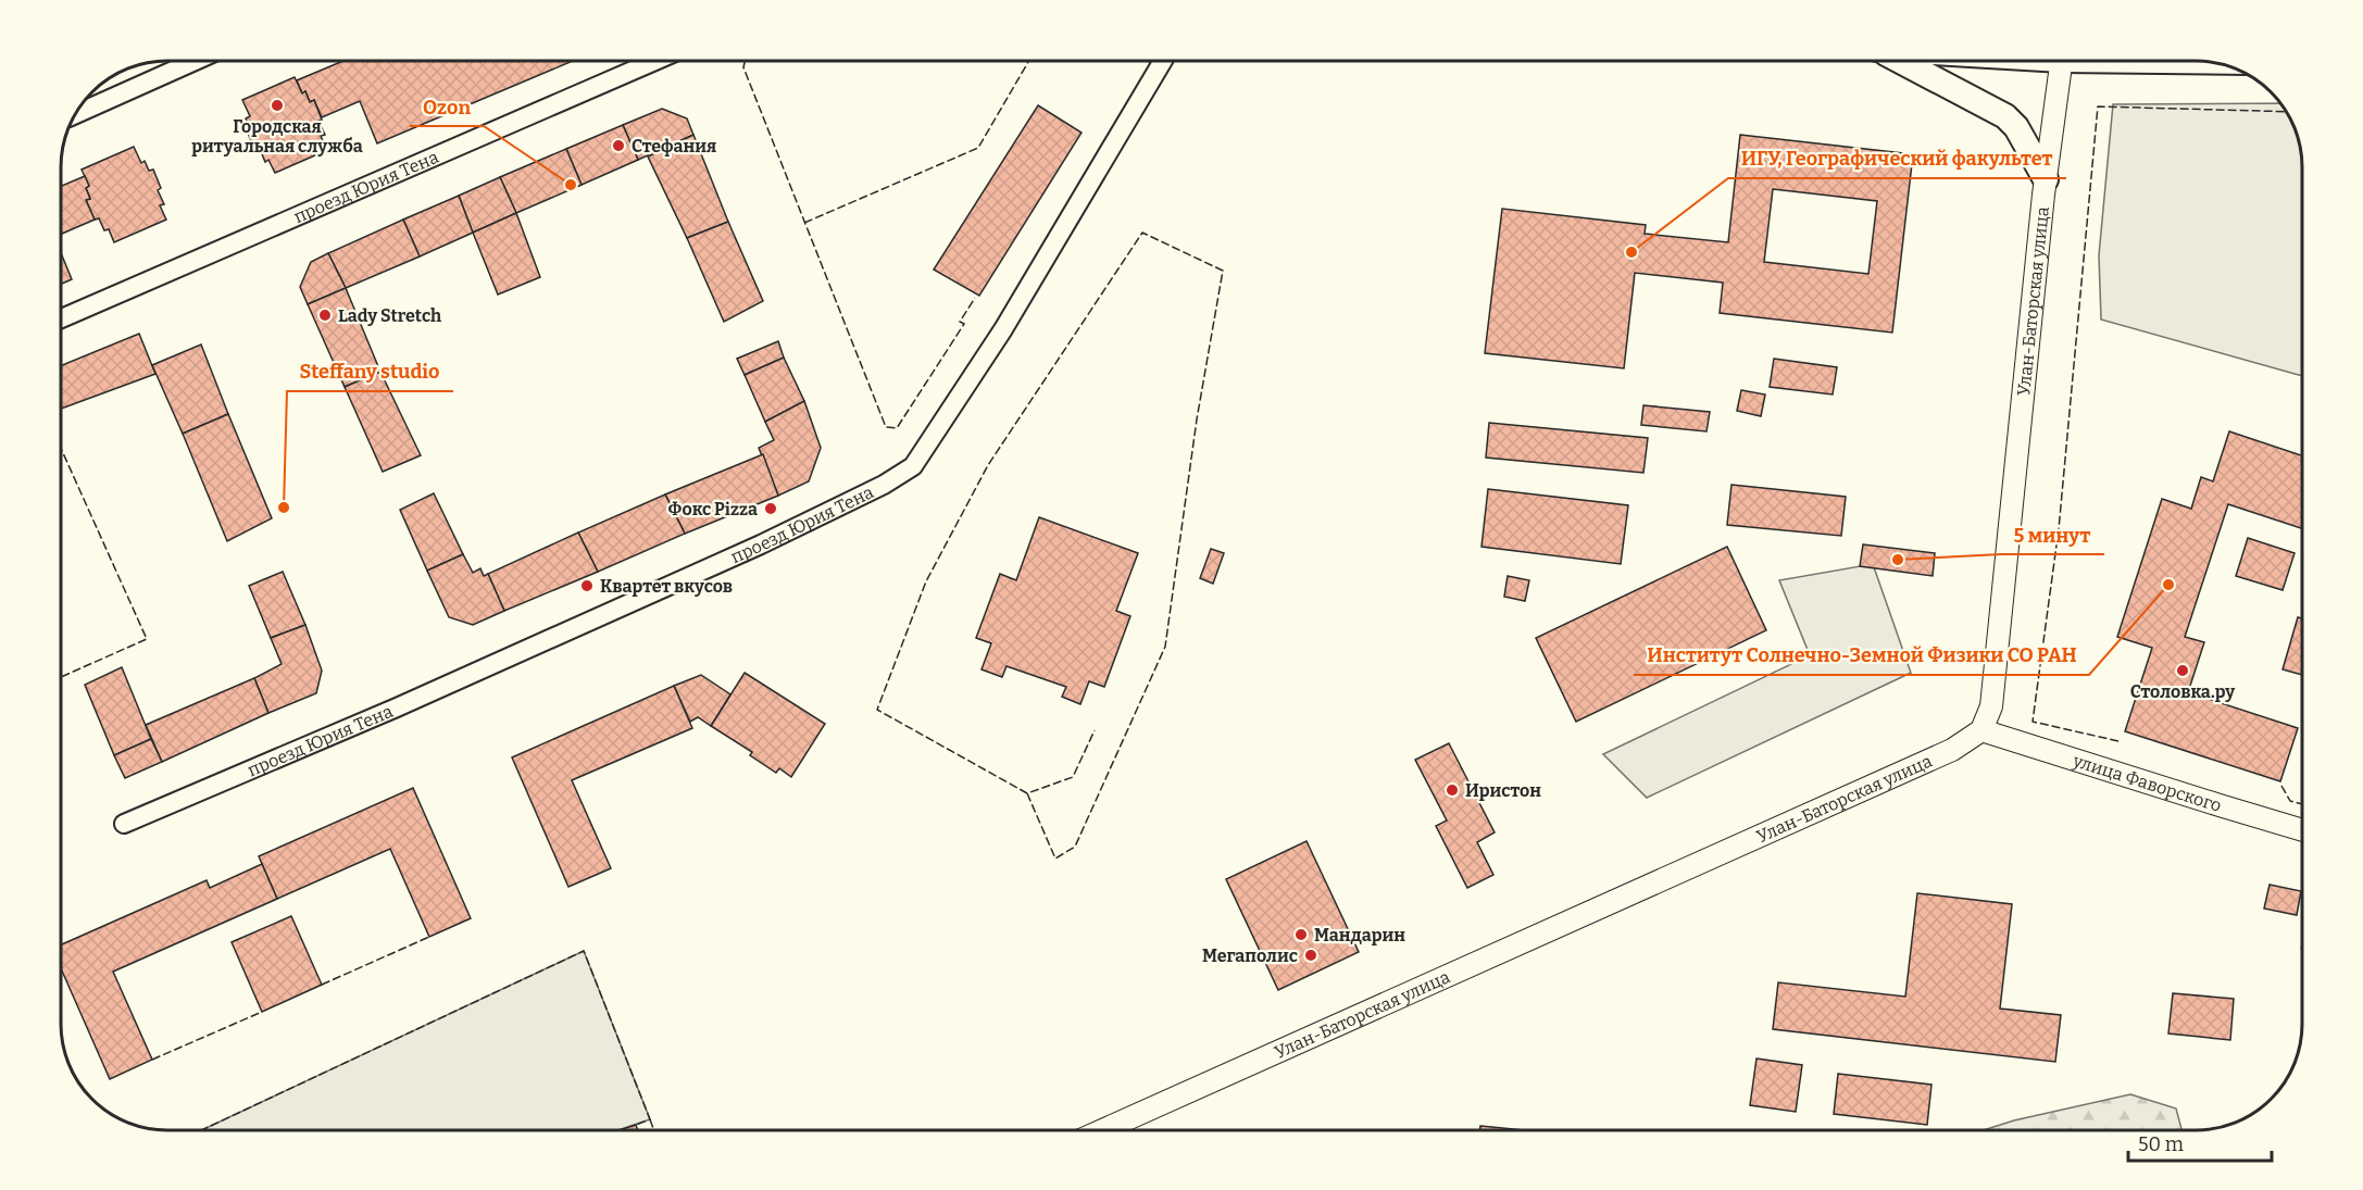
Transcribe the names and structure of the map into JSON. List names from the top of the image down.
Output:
{
  "streets": {
    "street": ["проезд Юрия Тена", "Улан-Баторская улица", "улица Фаворского"]
  },
  "crossings": [
    ["Улан-Баторская улица", "улица Фаворского"]
  ],
  "places": [
    "Городская ритуальная служба",
    "Стефания",
    "Ozon",
    "ИГУ, Географический факультет",
    "Lady Stretch",
    "Steffany studio",
    "Фокс Pizza",
    "5 минут",
    "Институт Солнечно-Земной Физики СО РАН",
    "Квартет вкусов",
    "Столовка.ру",
    "Иристон",
    "Мандарин",
    "Мегаполис"
  ],
  "scale_bar": "50 m"
}
